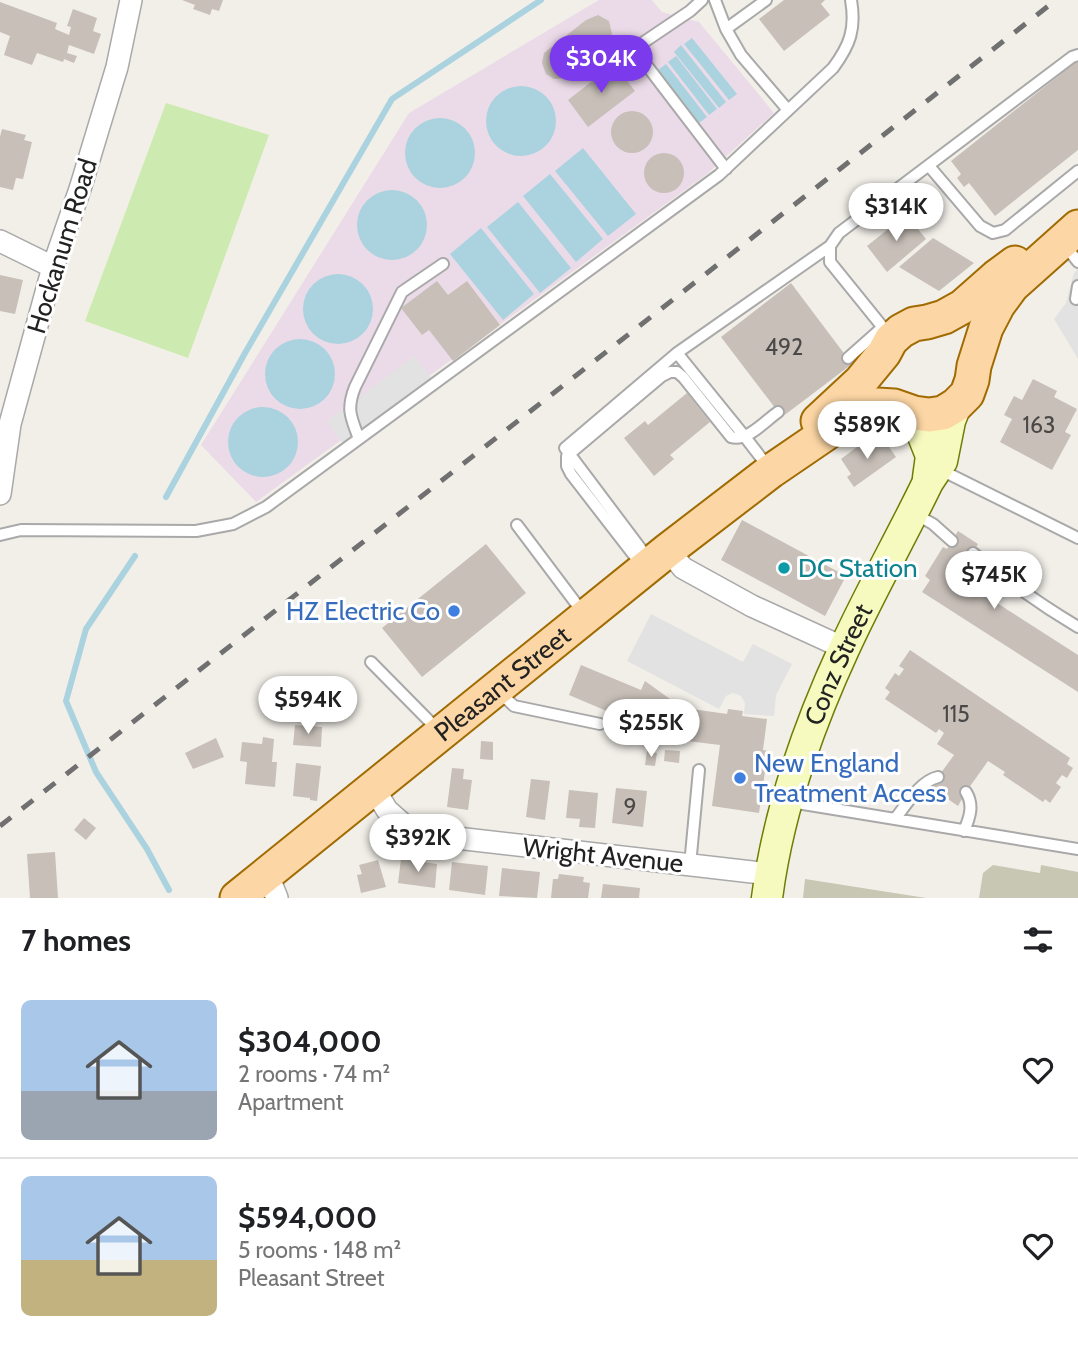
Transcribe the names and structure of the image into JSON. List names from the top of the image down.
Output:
{
  "streets": {
    "main road": ["Conz Street", "Pleasant Street"],
    "street": ["Hockanum Road", "Wright Avenue"]
  },
  "crossings": [
    ["Conz Street", "Pleasant Street"],
    ["Conz Street", "Wright Avenue"],
    ["Pleasant Street", "Wright Avenue"]
  ],
  "places": ["DC Station", "HZ Electric Co", "New England Treatment Access"],
  "house_numbers": [
    "492",
    "163",
    "115",
    "9"
  ],
  "page": {
    "price": [
      "$304K",
      "$314K",
      "$589K",
      "$745K",
      "$594K",
      "$255K",
      "$392K"
    ],
    "heading": "7 homes",
    "list": [
      {
        "name": "$304,000",
        "note": "2 rooms · 74 m² · Apartment"
      },
      {
        "name": "$594,000",
        "note": "5 rooms · 148 m² · Pleasant Street"
      }
    ]
  }
}
